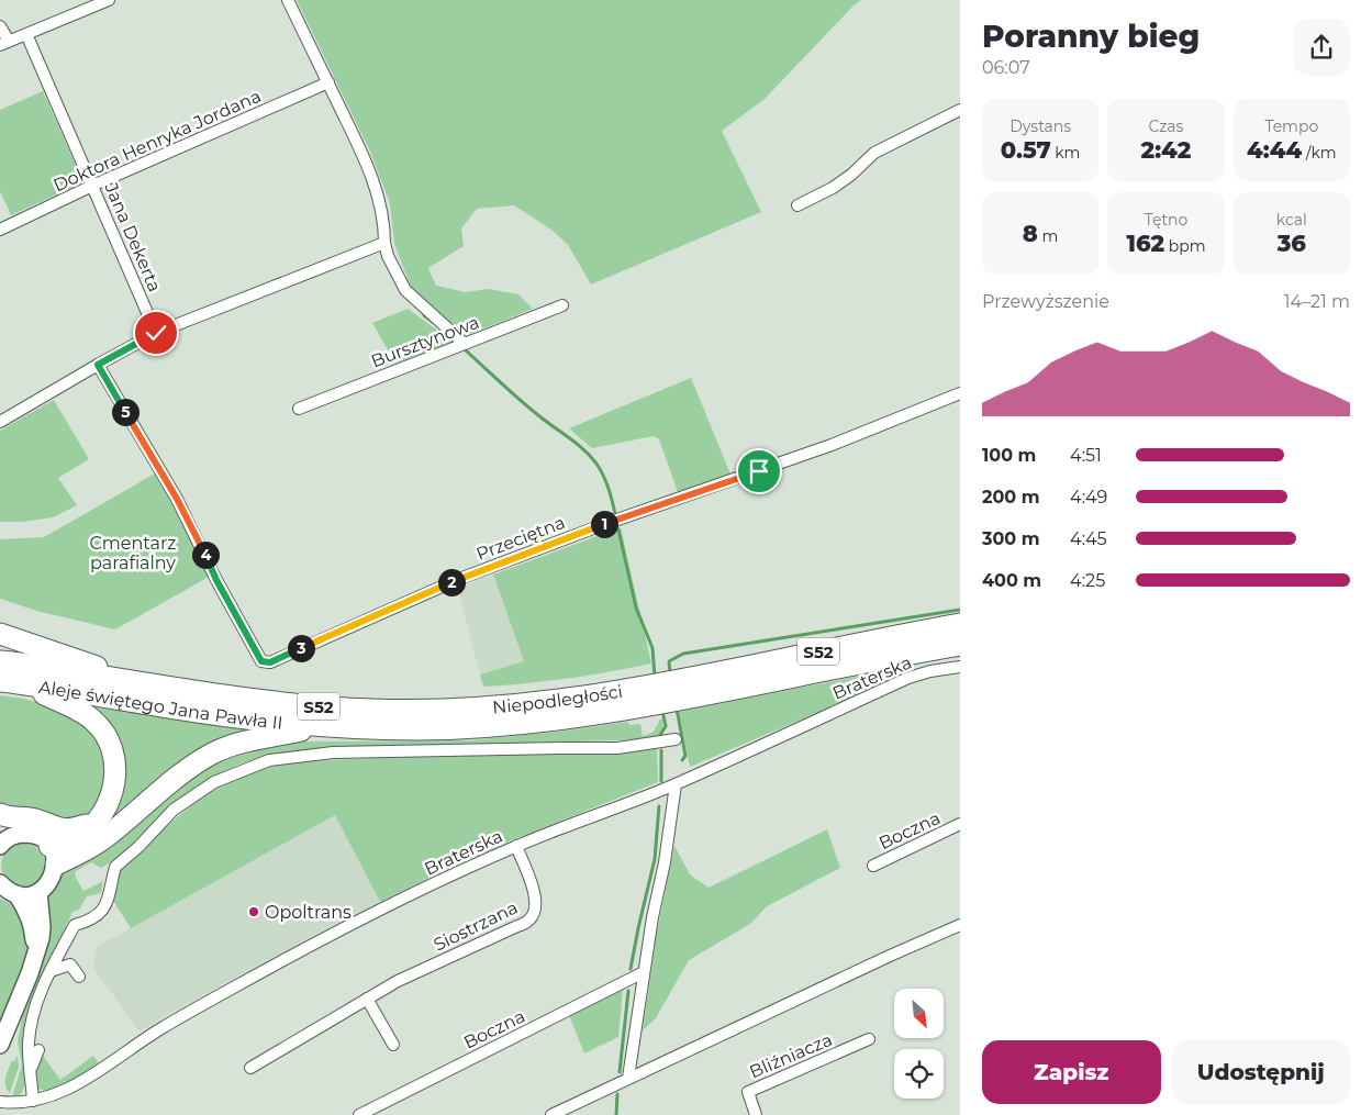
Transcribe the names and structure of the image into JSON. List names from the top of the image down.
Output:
{
  "streets": {
    "highway": ["S52", "Niepodległości", "Aleje świętego Jana Pawła II"],
    "street": [
      "Doktora Henryka Jordana",
      "Jana Dekerta",
      "Bursztynowa",
      "Przeciętna",
      "Braterska",
      "Boczna",
      "Siostrzana",
      "Bliźniacza"
    ]
  },
  "crossings": [
    ["Doktora Henryka Jordana", "Jana Dekerta"],
    ["Braterska", "Siostrzana"],
    ["Niepodległości", "Aleje świętego Jana Pawła II"]
  ],
  "parks": ["Cmentarz parafialny"],
  "places": ["Opoltrans"],
  "north": "bottom right",
  "page": {
    "heading": ["Poranny bieg", "06:07"],
    "stats": [
      ["Dystans", "0.57 km"],
      ["Czas", "2:42"],
      ["Tempo", "4:44 /km"],
      ["8 m"],
      ["Tętno", "162 bpm"],
      ["kcal", "36"]
    ],
    "chart": ["Przewyższenie", "14–21 m"],
    "pins": [
      "5",
      "1",
      "4",
      "2",
      "3"
    ],
    "list": [
      {
        "name": "100 m",
        "note": "4:51"
      },
      {
        "name": "200 m",
        "note": "4:49"
      },
      {
        "name": "300 m",
        "note": "4:45"
      },
      {
        "name": "400 m",
        "note": "4:25"
      }
    ],
    "buttons": ["Zapisz", "Udostępnij"]
  }
}
